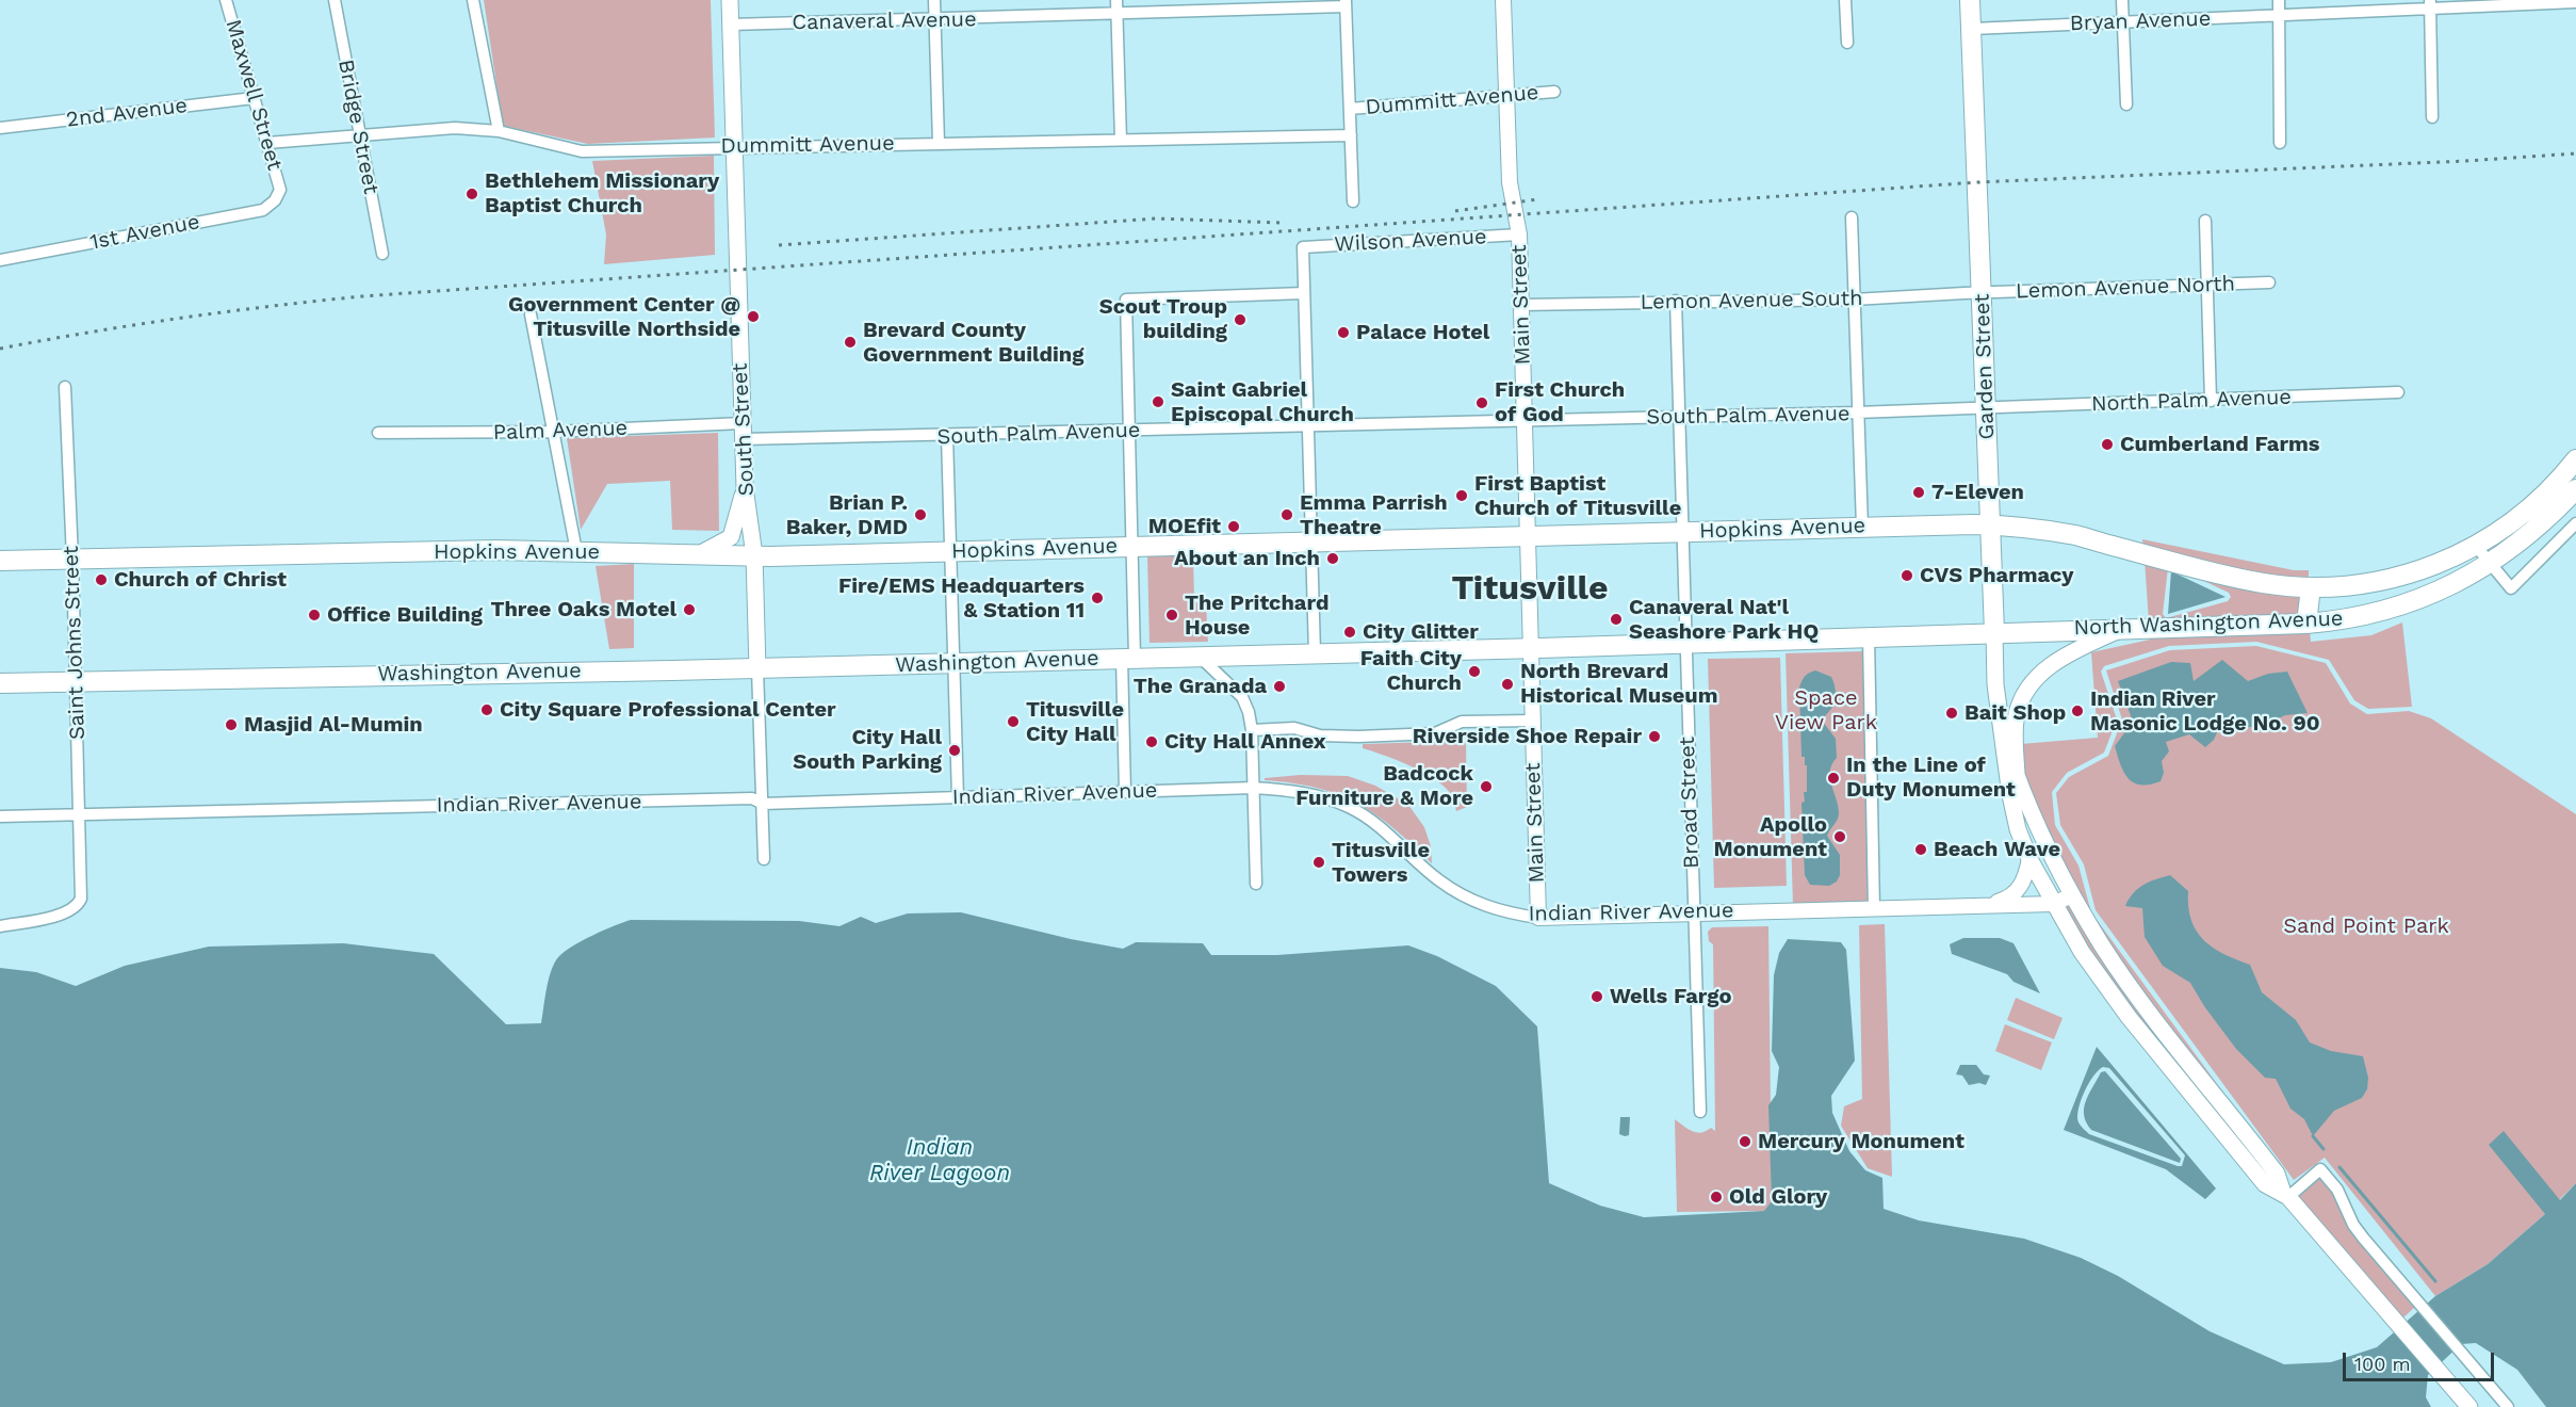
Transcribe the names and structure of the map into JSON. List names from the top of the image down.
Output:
{
  "streets": {
    "main road": [
      "Garden Street",
      "South Street",
      "Hopkins Avenue",
      "North Washington Avenue",
      "Washington Avenue"
    ],
    "street": [
      "Canaveral Avenue",
      "Bryan Avenue",
      "Maxwell Street",
      "Dummitt Avenue",
      "2nd Avenue",
      "Bridge Street",
      "1st Avenue",
      "Wilson Avenue",
      "Lemon Avenue North",
      "Lemon Avenue South",
      "Main Street",
      "North Palm Avenue",
      "South Palm Avenue",
      "Palm Avenue",
      "Saint Johns Street",
      "Indian River Avenue",
      "Broad Street"
    ]
  },
  "crossings": [
    ["Canaveral Avenue", "South Street"],
    ["Bryan Avenue", "Garden Street"],
    ["Maxwell Street", "Dummitt Avenue"],
    ["Maxwell Street", "2nd Avenue"],
    ["Maxwell Street", "1st Avenue"],
    ["Dummitt Avenue", "Bridge Street"],
    ["Dummitt Avenue", "Main Street"],
    ["Dummitt Avenue", "South Street"],
    ["Wilson Avenue", "Main Street"],
    ["Lemon Avenue North", "Lemon Avenue South"],
    ["Lemon Avenue North", "Garden Street"],
    ["Lemon Avenue South", "Main Street"],
    ["Lemon Avenue South", "Garden Street"],
    ["Lemon Avenue South", "Broad Street"],
    ["Main Street", "South Palm Avenue"],
    ["Main Street", "Hopkins Avenue"],
    ["Main Street", "Washington Avenue"],
    ["Main Street", "Indian River Avenue"],
    ["Garden Street", "North Palm Avenue"],
    ["Garden Street", "South Palm Avenue"],
    ["Garden Street", "Hopkins Avenue"],
    ["Garden Street", "North Washington Avenue"],
    ["Garden Street", "Washington Avenue"],
    ["Garden Street", "Indian River Avenue"],
    ["North Palm Avenue", "South Palm Avenue"],
    ["South Palm Avenue", "South Street"],
    ["South Palm Avenue", "Palm Avenue"],
    ["South Palm Avenue", "Broad Street"],
    ["South Street", "Palm Avenue"],
    ["South Street", "Hopkins Avenue"],
    ["South Street", "Washington Avenue"],
    ["South Street", "Indian River Avenue"],
    ["Hopkins Avenue", "North Washington Avenue"],
    ["Hopkins Avenue", "Saint Johns Street"],
    ["Hopkins Avenue", "Broad Street"],
    ["North Washington Avenue", "Washington Avenue"],
    ["Saint Johns Street", "Washington Avenue"],
    ["Saint Johns Street", "Indian River Avenue"],
    ["Washington Avenue", "Broad Street"],
    ["Indian River Avenue", "Broad Street"]
  ],
  "districts": ["Titusville"],
  "water": ["Indian River Lagoon"],
  "parks": ["Space View Park", "Sand Point Park"],
  "places": [
    "Bethlehem Missionary Baptist Church",
    "Government Center @ Titusville Northside",
    "Scout Troup building",
    "Palace Hotel",
    "Brevard County Government Building",
    "Saint Gabriel Episcopal Church",
    "First Church of God",
    "Cumberland Farms",
    "7-Eleven",
    "First Baptist Church of Titusville",
    "Brian P. Baker, DMD",
    "Emma Parrish Theatre",
    "MOEfit",
    "About an Inch",
    "CVS Pharmacy",
    "Church of Christ",
    "Fire/EMS Headquarters & Station 11",
    "Three Oaks Motel",
    "Office Building",
    "The Pritchard House",
    "Canaveral Nat'l Seashore Park HQ",
    "City Glitter",
    "Faith City Church",
    "North Brevard Historical Museum",
    "The Granada",
    "City Square Professional Center",
    "Indian River Masonic Lodge No. 90",
    "Bait Shop",
    "Titusville City Hall",
    "Masjid Al-Mumin",
    "Riverside Shoe Repair",
    "City Hall Annex",
    "City Hall South Parking",
    "In the Line of Duty Monument",
    "Badcock Furniture & More",
    "Apollo Monument",
    "Beach Wave",
    "Titusville Towers",
    "Wells Fargo",
    "Mercury Monument",
    "Old Glory"
  ],
  "scale_bar": "100 m"
}
